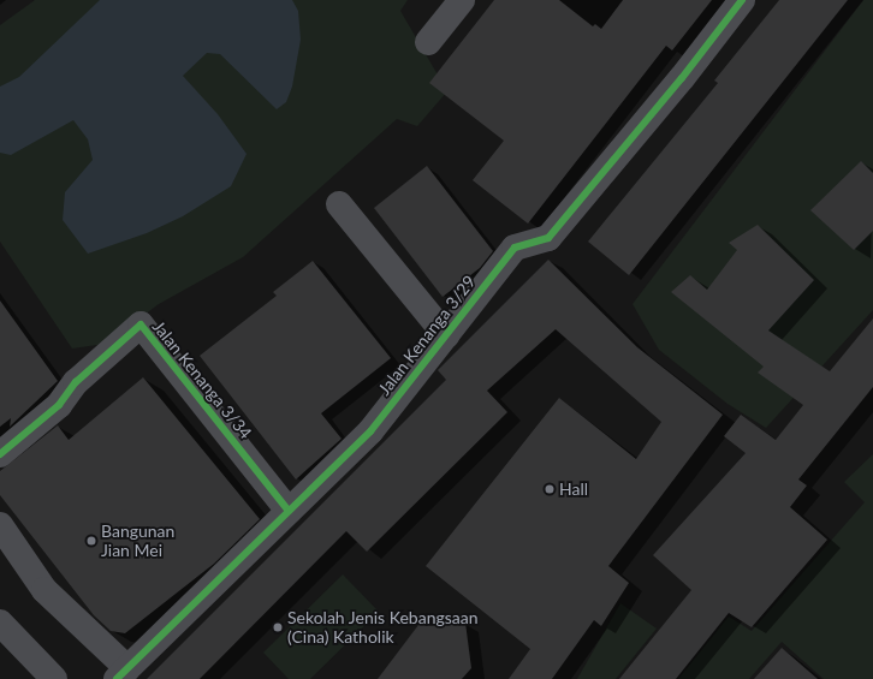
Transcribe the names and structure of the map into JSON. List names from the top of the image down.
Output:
{
  "streets": {
    "street": ["Jalan Kenanga 3/29", "Jalan Kenanga 3/34"]
  },
  "crossings": [
    ["Jalan Kenanga 3/29", "Jalan Kenanga 3/34"]
  ],
  "places": ["Hall", "Bangunan Jian Mei", "Sekolah Jenis Kebangsaan (Cina) Katholik"]
}
